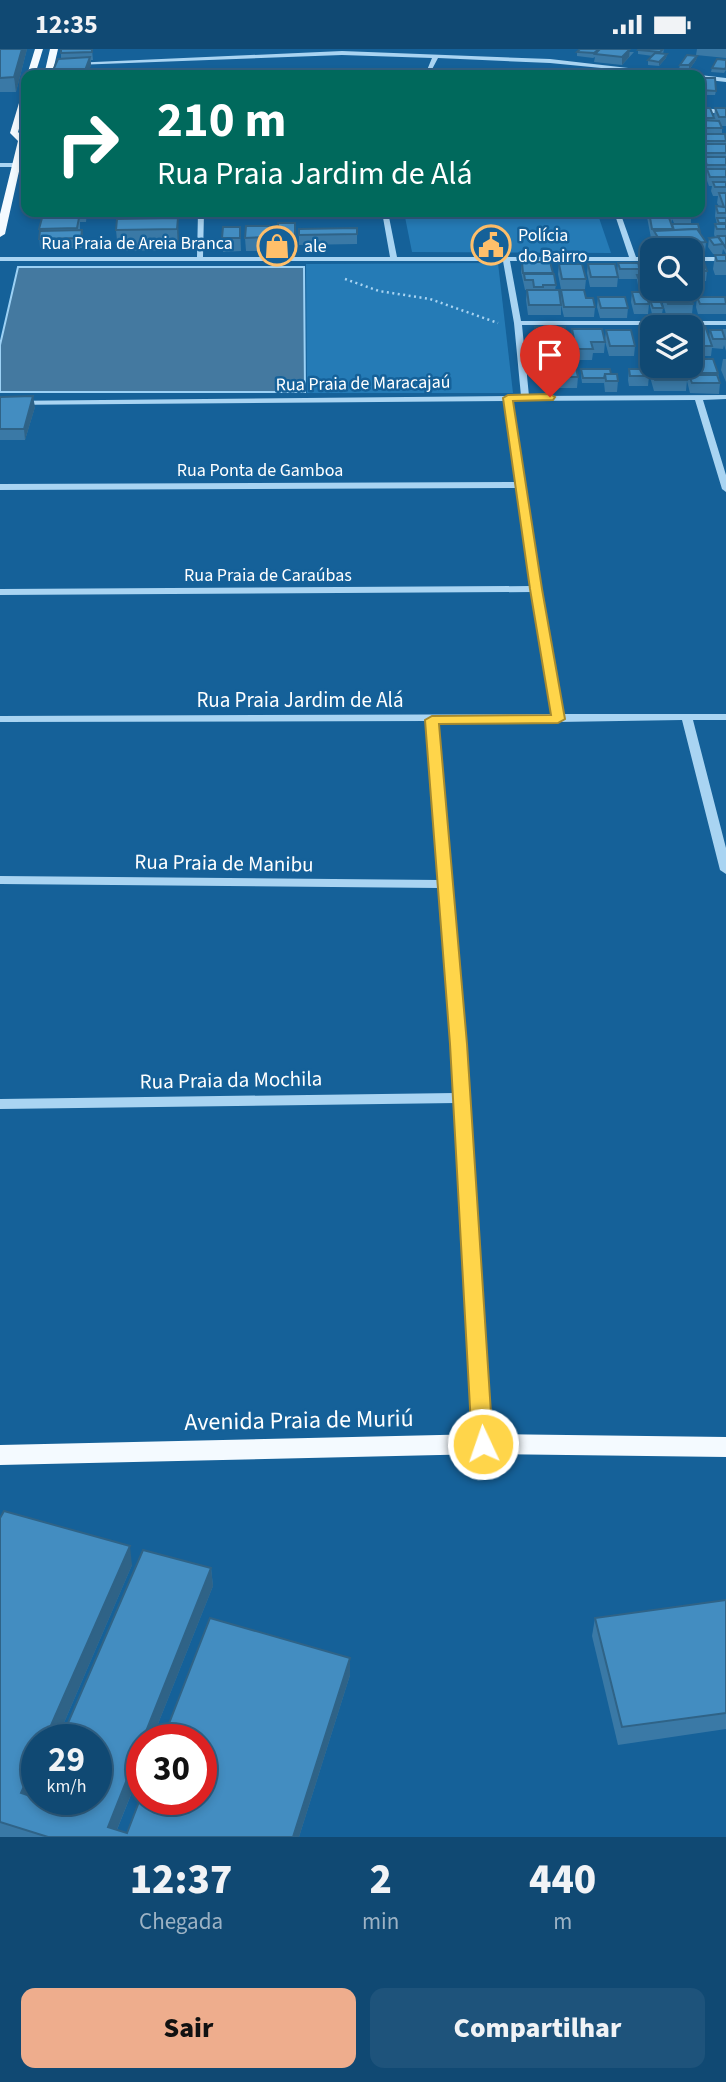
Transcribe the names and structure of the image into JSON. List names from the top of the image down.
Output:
{
  "streets": {
    "main road": ["Avenida Praia de Muriú"],
    "street": [
      "Rua Praia de Areia Branca",
      "Rua Praia de Maracajaú",
      "Rua Ponta de Gamboa",
      "Rua Praia de Caraúbas",
      "Rua Praia Jardim de Alá",
      "Rua Praia de Manibu",
      "Rua Praia da Mochila"
    ]
  },
  "places": {
    "public building": ["Polícia do Bairro"],
    "shop": ["ale"]
  },
  "page": {
    "status": "12:35",
    "turn": ["210 m", "Rua Praia Jardim de Alá"],
    "speed": "29 km/h",
    "limit": "30",
    "eta": [
      "12:37",
      "Chegada",
      "2",
      "min",
      "440",
      "m"
    ],
    "buttons": ["Sair", "Compartilhar"]
  }
}
